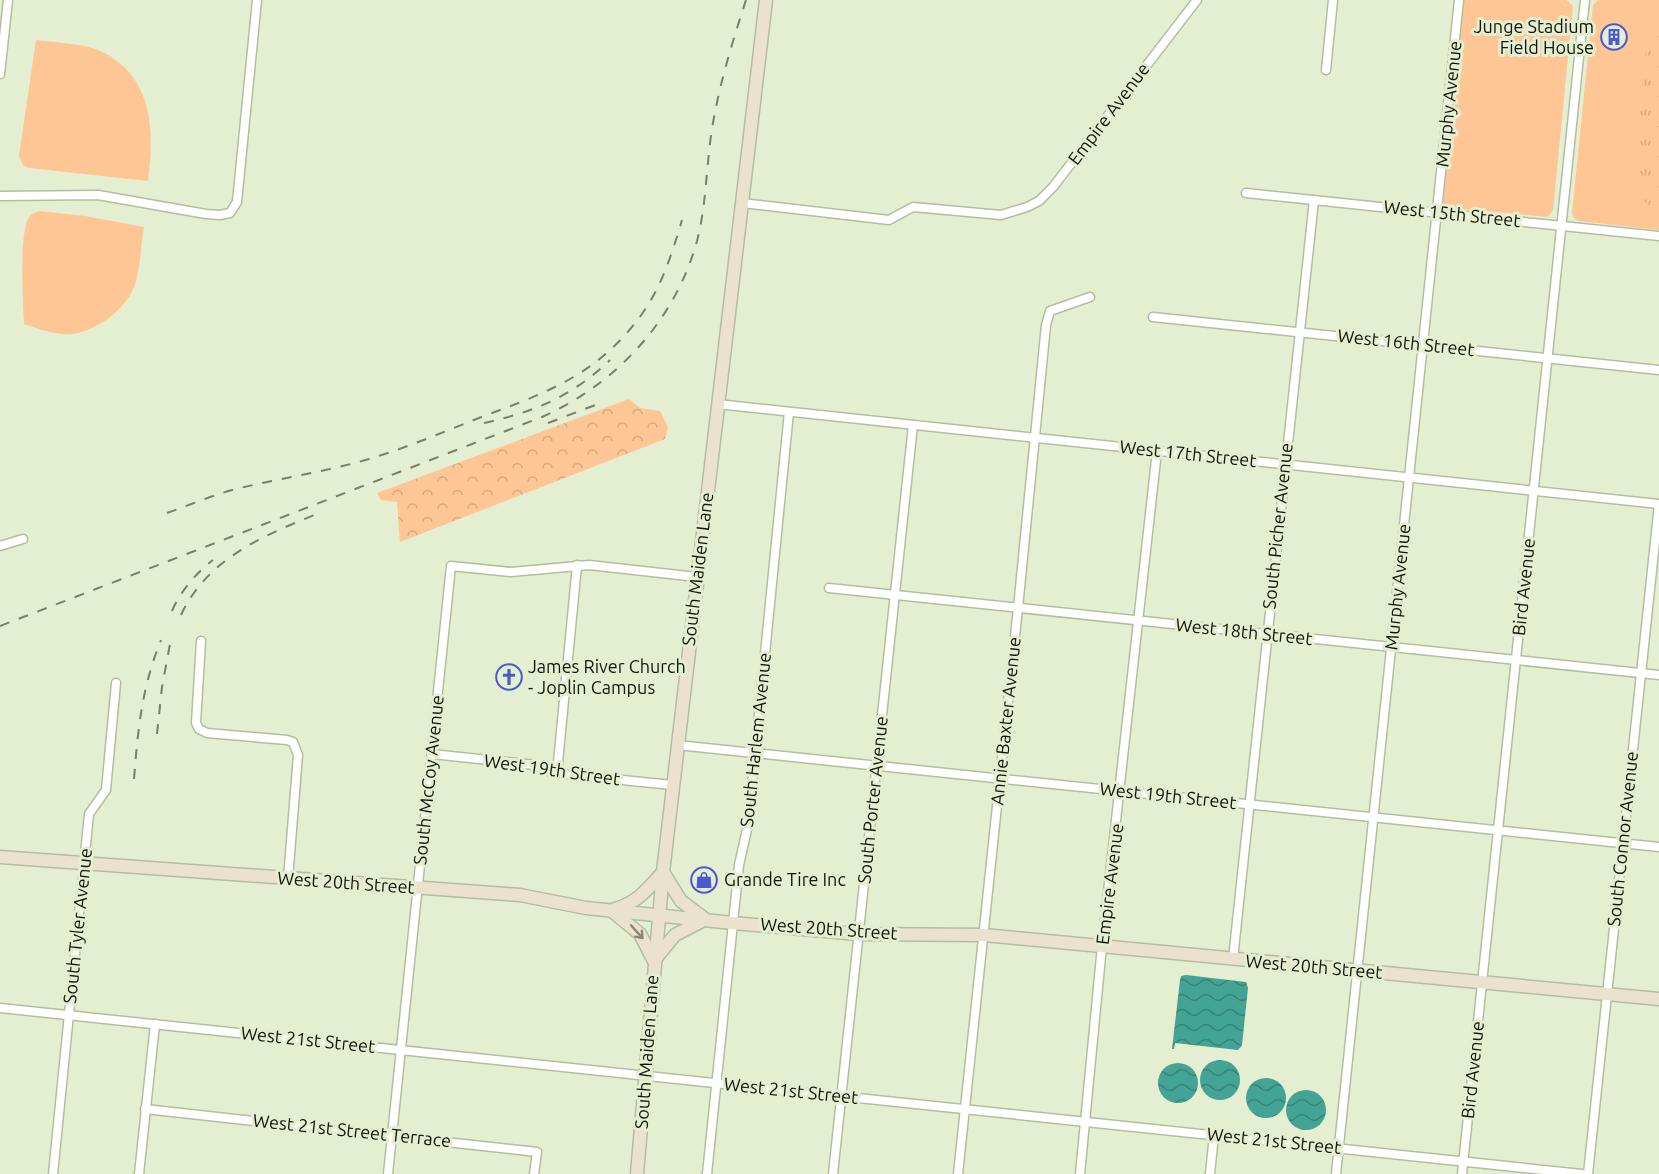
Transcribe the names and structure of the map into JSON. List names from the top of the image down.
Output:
{
  "streets": {
    "main road": ["South Maiden Lane", "West 20th Street"],
    "street": [
      "Murphy Avenue",
      "Empire Avenue",
      "West 15th Street",
      "West 16th Street",
      "West 17th Street",
      "South Picher Avenue",
      "Bird Avenue",
      "West 18th Street",
      "Annie Baxter Avenue",
      "South Harlem Avenue",
      "West 19th Street",
      "South McCoy Avenue",
      "South Porter Avenue",
      "South Connor Avenue",
      "South Tyler Avenue",
      "West 21st Street",
      "West 21st Street Terrace"
    ]
  },
  "crossings": [
    ["Murphy Avenue", "West 15th Street"],
    ["Murphy Avenue", "West 16th Street"],
    ["Murphy Avenue", "West 17th Street"],
    ["Murphy Avenue", "West 18th Street"],
    ["Murphy Avenue", "West 19th Street"],
    ["Murphy Avenue", "West 20th Street"],
    ["Murphy Avenue", "West 21st Street"],
    ["Empire Avenue", "West 17th Street"],
    ["Empire Avenue", "South Maiden Lane"],
    ["Empire Avenue", "West 18th Street"],
    ["Empire Avenue", "West 19th Street"],
    ["Empire Avenue", "West 20th Street"],
    ["Empire Avenue", "West 21st Street"],
    ["West 15th Street", "South Picher Avenue"],
    ["West 15th Street", "Bird Avenue"],
    ["West 16th Street", "South Picher Avenue"],
    ["West 16th Street", "Bird Avenue"],
    ["West 17th Street", "South Picher Avenue"],
    ["West 17th Street", "South Maiden Lane"],
    ["West 17th Street", "Bird Avenue"],
    ["West 17th Street", "Annie Baxter Avenue"],
    ["West 17th Street", "South Harlem Avenue"],
    ["West 17th Street", "South Porter Avenue"],
    ["West 17th Street", "South Connor Avenue"],
    ["South Picher Avenue", "West 18th Street"],
    ["South Picher Avenue", "West 19th Street"],
    ["South Picher Avenue", "West 20th Street"],
    ["South Maiden Lane", "West 19th Street"],
    ["South Maiden Lane", "West 20th Street"],
    ["South Maiden Lane", "West 21st Street"],
    ["Bird Avenue", "West 18th Street"],
    ["Bird Avenue", "West 19th Street"],
    ["Bird Avenue", "West 20th Street"],
    ["Bird Avenue", "West 21st Street"],
    ["West 18th Street", "Annie Baxter Avenue"],
    ["West 18th Street", "South Porter Avenue"],
    ["West 18th Street", "South Connor Avenue"],
    ["Annie Baxter Avenue", "West 19th Street"],
    ["Annie Baxter Avenue", "West 20th Street"],
    ["Annie Baxter Avenue", "West 21st Street"],
    ["South Harlem Avenue", "West 19th Street"],
    ["South Harlem Avenue", "West 20th Street"],
    ["South Harlem Avenue", "West 21st Street"],
    ["West 19th Street", "South McCoy Avenue"],
    ["West 19th Street", "South Porter Avenue"],
    ["West 19th Street", "South Connor Avenue"],
    ["South McCoy Avenue", "West 20th Street"],
    ["South McCoy Avenue", "West 21st Street"],
    ["South McCoy Avenue", "West 21st Street Terrace"],
    ["South Porter Avenue", "West 20th Street"],
    ["South Porter Avenue", "West 21st Street"],
    ["South Connor Avenue", "West 20th Street"],
    ["West 20th Street", "South Tyler Avenue"],
    ["South Tyler Avenue", "West 21st Street"]
  ],
  "places": {
    "building": ["Junge Stadium Field House"],
    "church": ["James River Church - Joplin Campus"],
    "shop": ["Grande Tire Inc"]
  }
}
